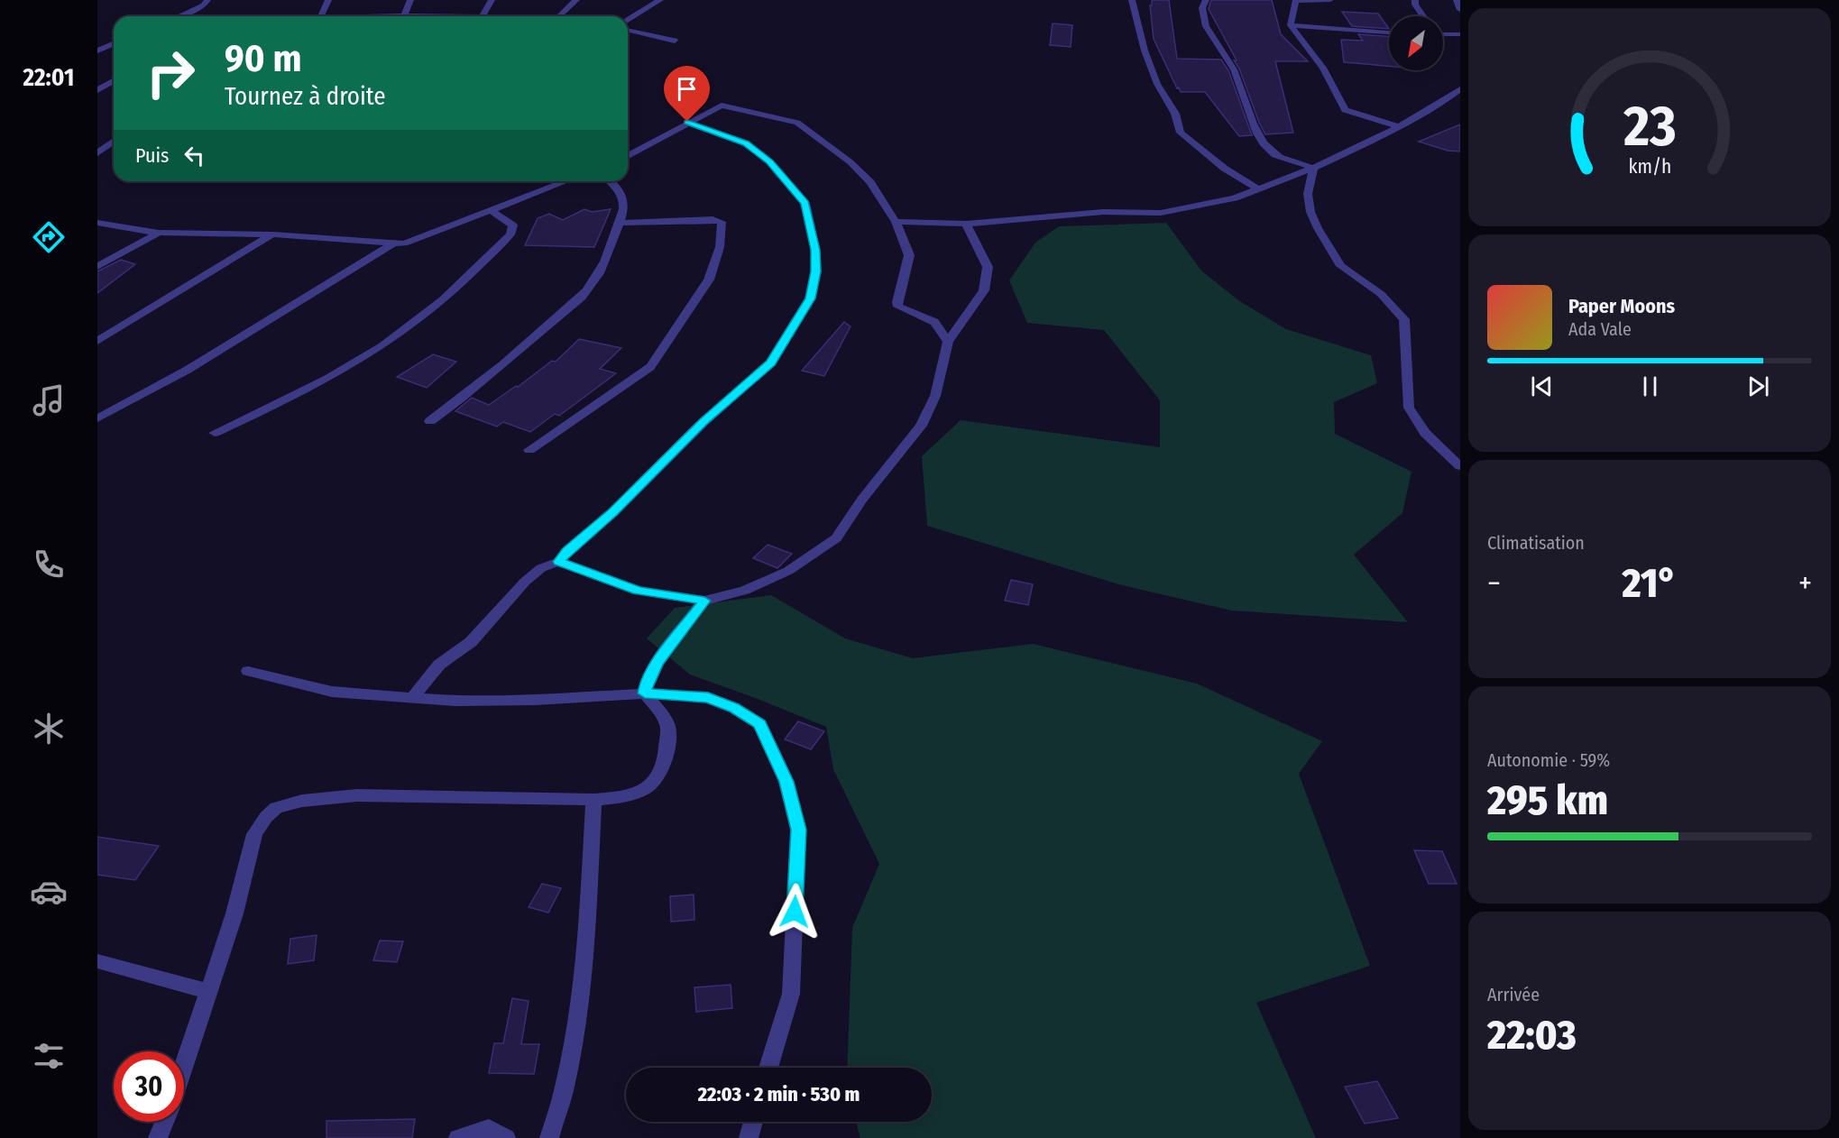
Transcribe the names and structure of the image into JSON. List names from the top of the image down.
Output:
{
  "north": "bottom left",
  "page": {
    "tabs": "22:01",
    "turn": ["90 m", "Tournez à droite"],
    "then": "Puis",
    "song": ["Paper Moons", "Ada Vale"],
    "tile": [
      "Climatisation",
      ["Autonomie · 59%", "295 km"],
      ["Arrivée", "22:03"]
    ],
    "heat": ["−", "21°", "+"],
    "limit": "30",
    "trip": "22:03 · 2 min · 530 m",
    "gauge": ["23", "km/h"]
  }
}
